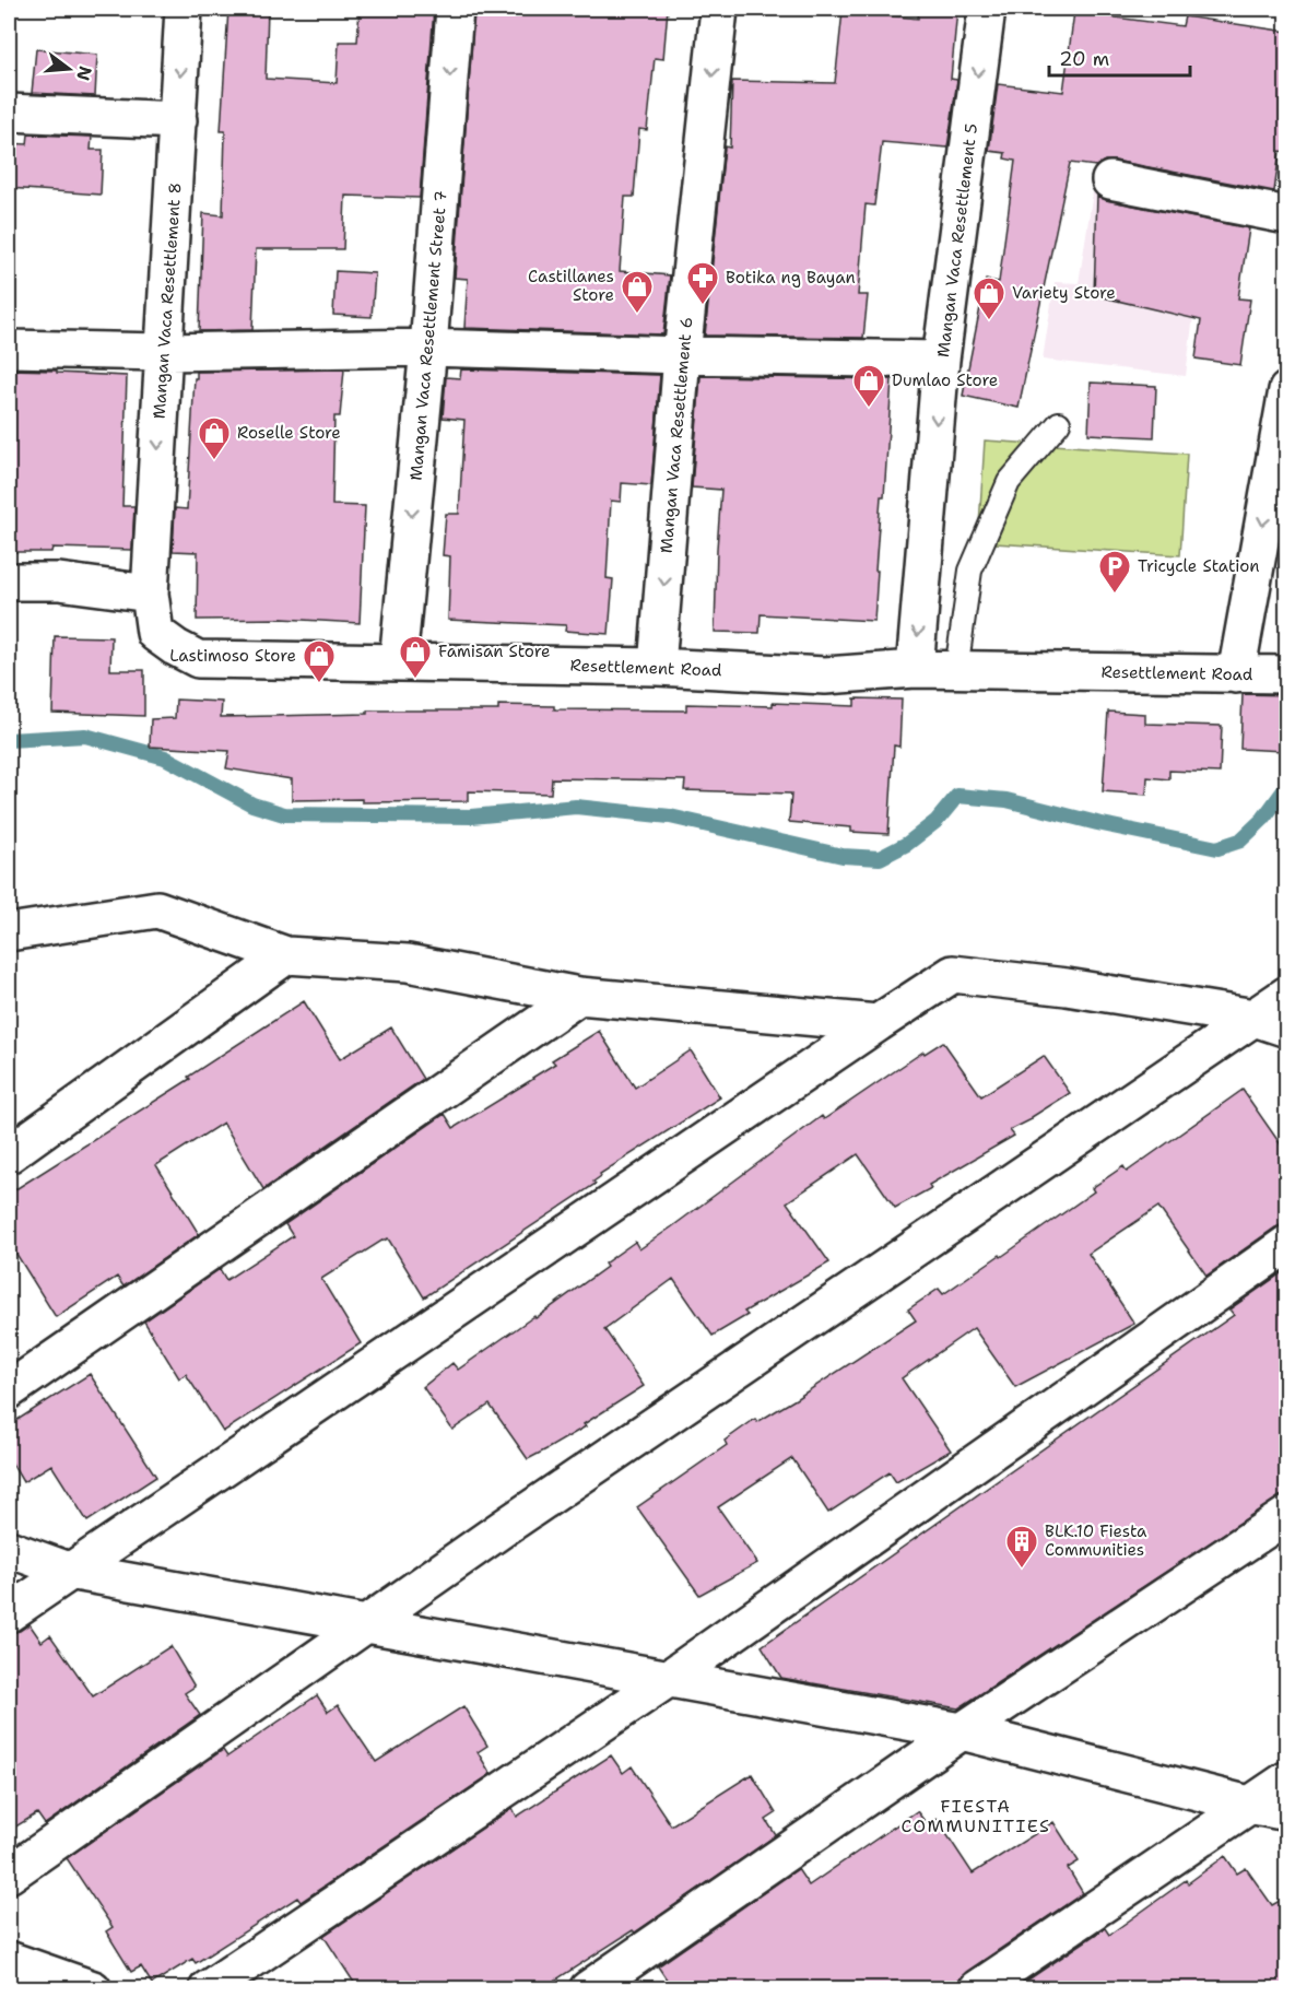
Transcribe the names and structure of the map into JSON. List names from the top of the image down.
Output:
{
  "streets": {
    "street": [
      "Mangan Vaca Resettlement 5",
      "Mangan Vaca Resettlement 8",
      "Mangan Vaca Resettlement Street 7",
      "Mangan Vaca Resettlement 6",
      "Resettlement Road"
    ]
  },
  "crossings": [
    ["Mangan Vaca Resettlement 5", "Resettlement Road"],
    ["Mangan Vaca Resettlement 8", "Resettlement Road"],
    ["Mangan Vaca Resettlement Street 7", "Resettlement Road"],
    ["Mangan Vaca Resettlement 6", "Resettlement Road"]
  ],
  "one_way": [
    "Mangan Vaca Resettlement 5",
    "Mangan Vaca Resettlement 8",
    "Mangan Vaca Resettlement Street 7",
    "Mangan Vaca Resettlement 6"
  ],
  "districts": ["FIESTA COMMUNITIES"],
  "places": {
    "pharmacy": ["Botika ng Bayan"],
    "shop": [
      "Castillanes Store",
      "Variety Store",
      "Dumlao Store",
      "Roselle Store",
      "Famisan Store",
      "Lastimoso Store"
    ],
    "parking": ["Tricycle Station"],
    "building": ["BLK.10 Fiesta Communities"]
  },
  "scale_bar": "20 m",
  "north": "right"
}
